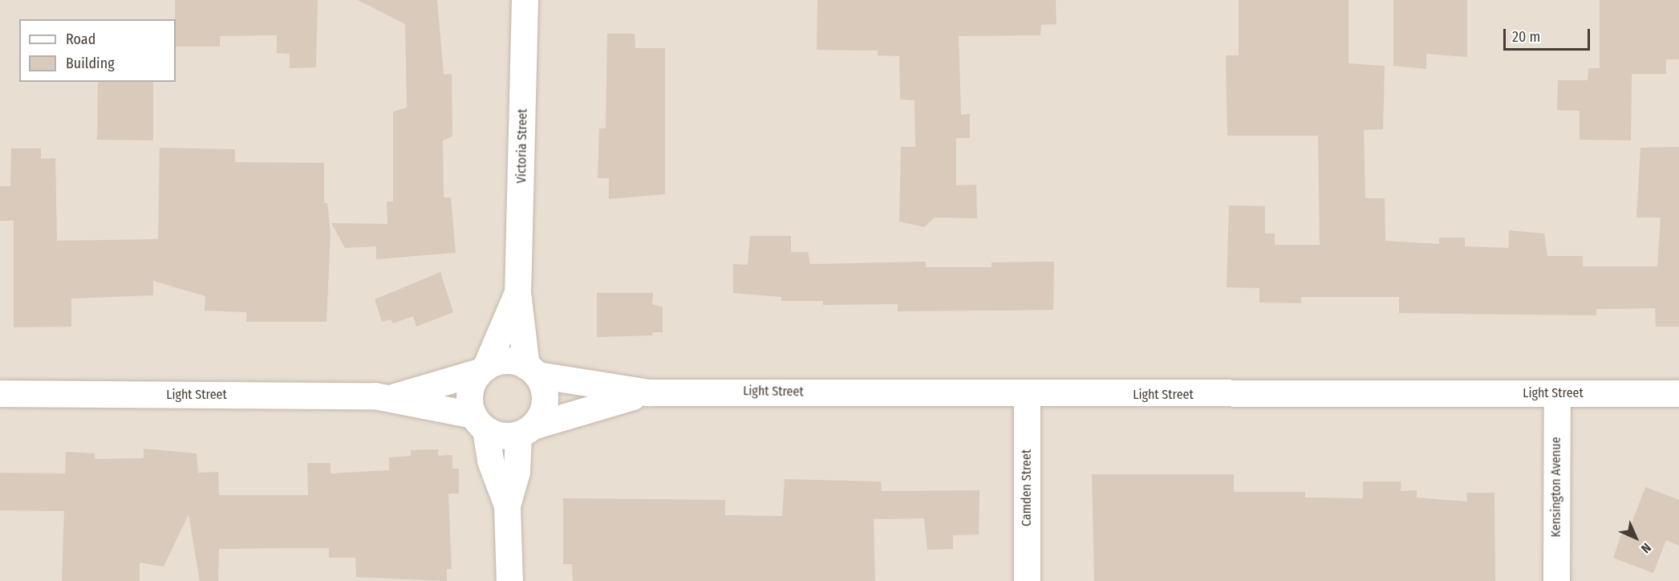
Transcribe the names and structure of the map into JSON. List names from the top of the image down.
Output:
{
  "streets": {
    "street": [
      "Victoria Street",
      "Light Street",
      "Kensington Avenue",
      "Camden Street"
    ]
  },
  "crossings": [
    ["Victoria Street", "Light Street"],
    ["Light Street", "Kensington Avenue"],
    ["Light Street", "Camden Street"]
  ],
  "legend": ["Road", "Building"],
  "scale_bar": "20 m",
  "north": "bottom right"
}
